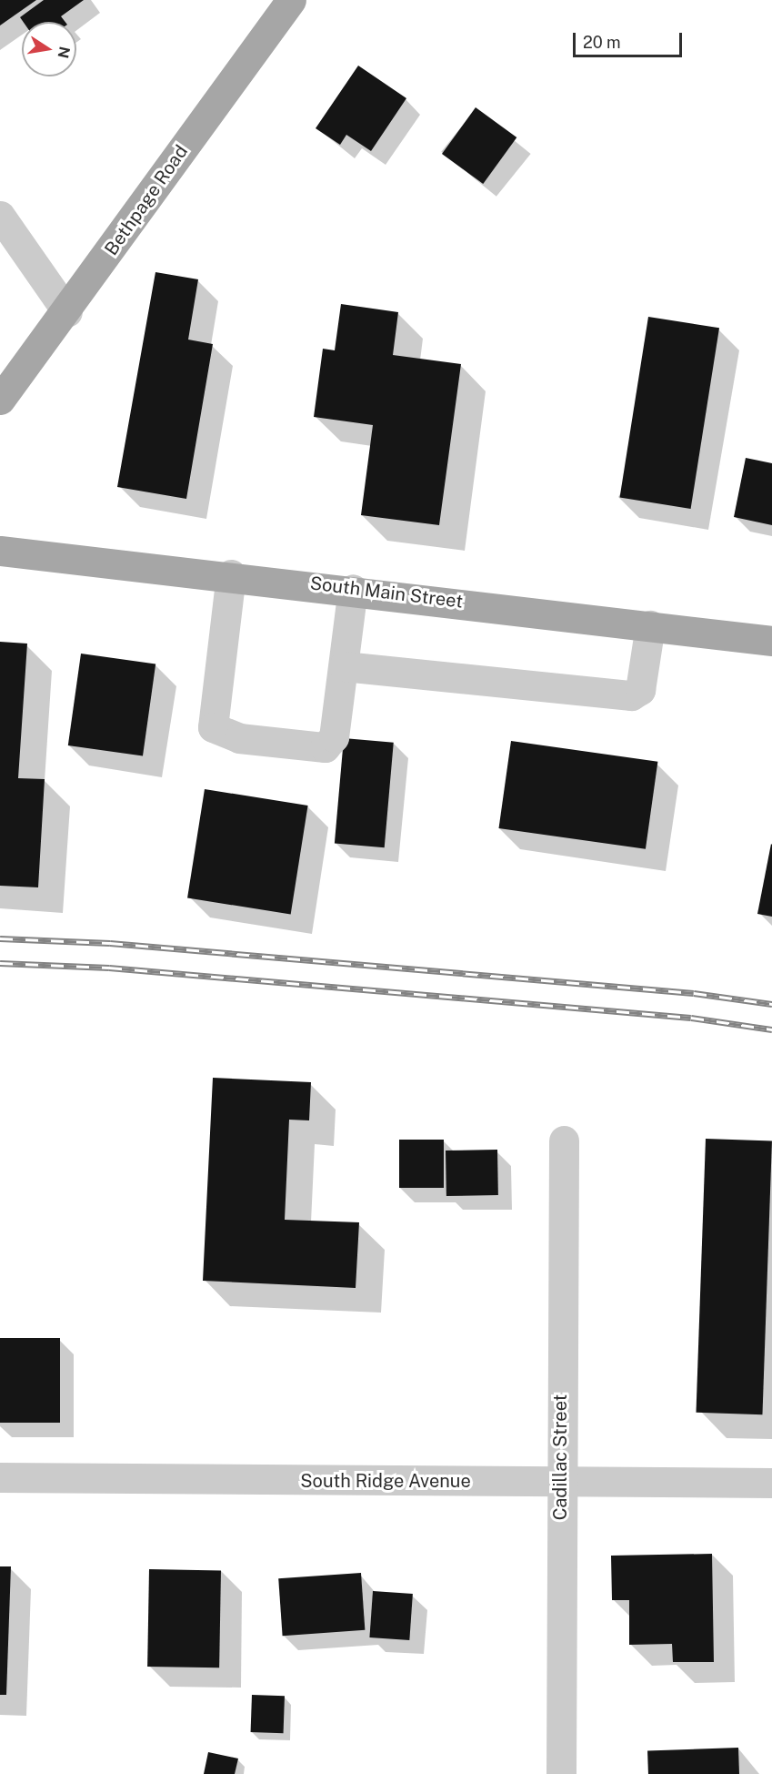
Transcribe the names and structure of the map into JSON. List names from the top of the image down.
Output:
{
  "streets": {
    "main road": ["Bethpage Road", "South Main Street"],
    "street": ["Cadillac Street", "South Ridge Avenue"]
  },
  "crossings": [
    ["Cadillac Street", "South Ridge Avenue"]
  ],
  "scale_bar": "20 m",
  "north": "right"
}
